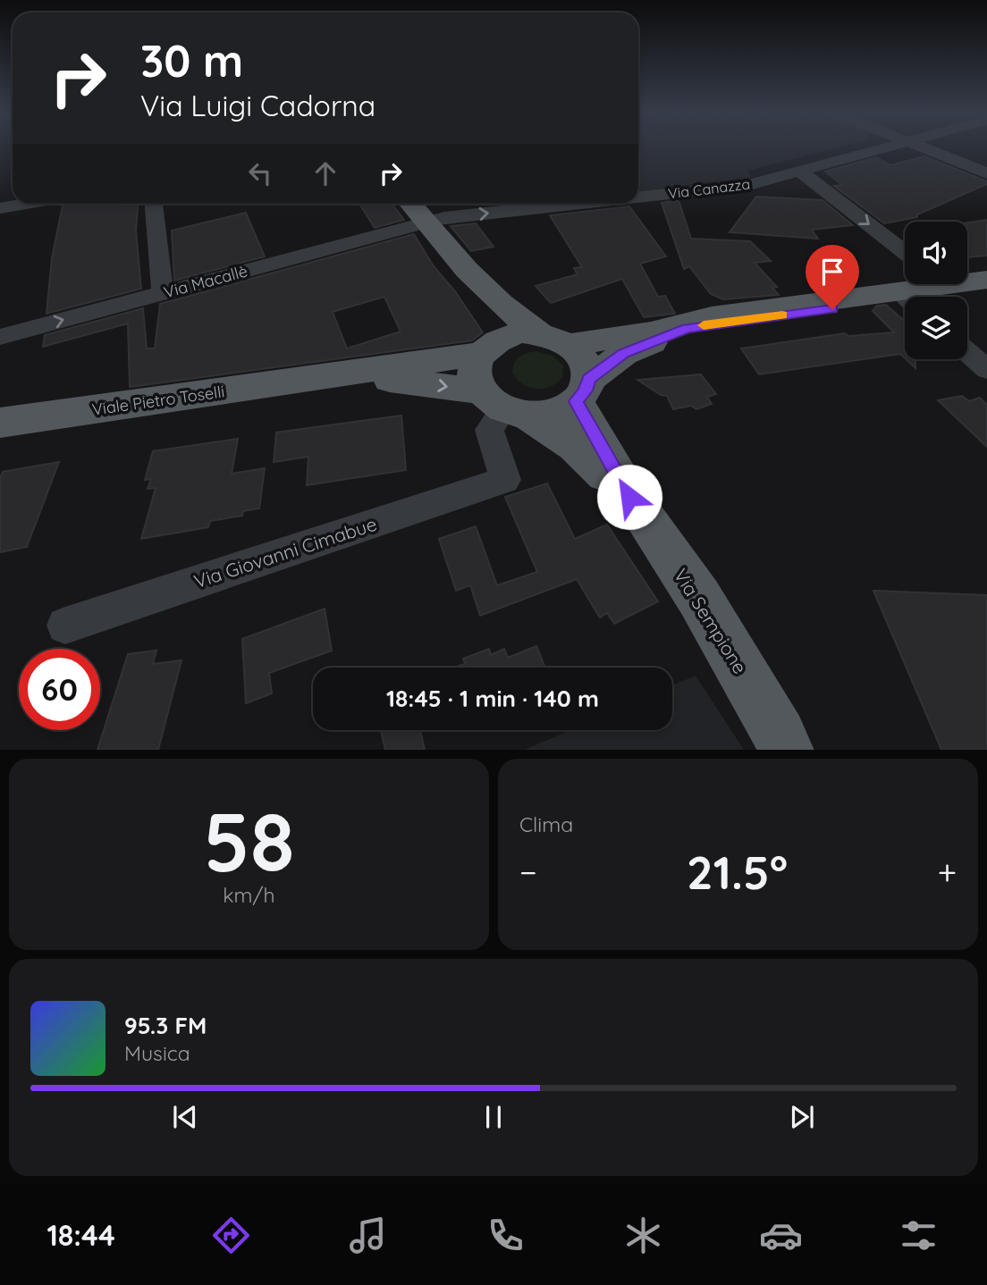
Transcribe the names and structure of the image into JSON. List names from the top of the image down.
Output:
{
  "streets": {
    "main road": ["Viale Pietro Toselli", "Via Sempione"],
    "street": ["Via Canazza", "Via Macallè", "Via Giovanni Cimabue"]
  },
  "crossings": [
    ["Via Canazza", "Via Macallè"],
    ["Viale Pietro Toselli", "Via Giovanni Cimabue"],
    ["Viale Pietro Toselli", "Via Sempione"],
    ["Via Giovanni Cimabue", "Via Sempione"]
  ],
  "one_way": ["Via Canazza", "Via Macallè"],
  "page": {
    "turn": ["30 m", "Via Luigi Cadorna"],
    "limit": "60",
    "trip": "18:45 · 1 min · 140 m",
    "tile": [
      ["58", "km/h"],
      "Clima"
    ],
    "heat": ["−", "21.5°", "+"],
    "song": ["95.3 FM", "Musica"],
    "tabs": "18:44"
  }
}
